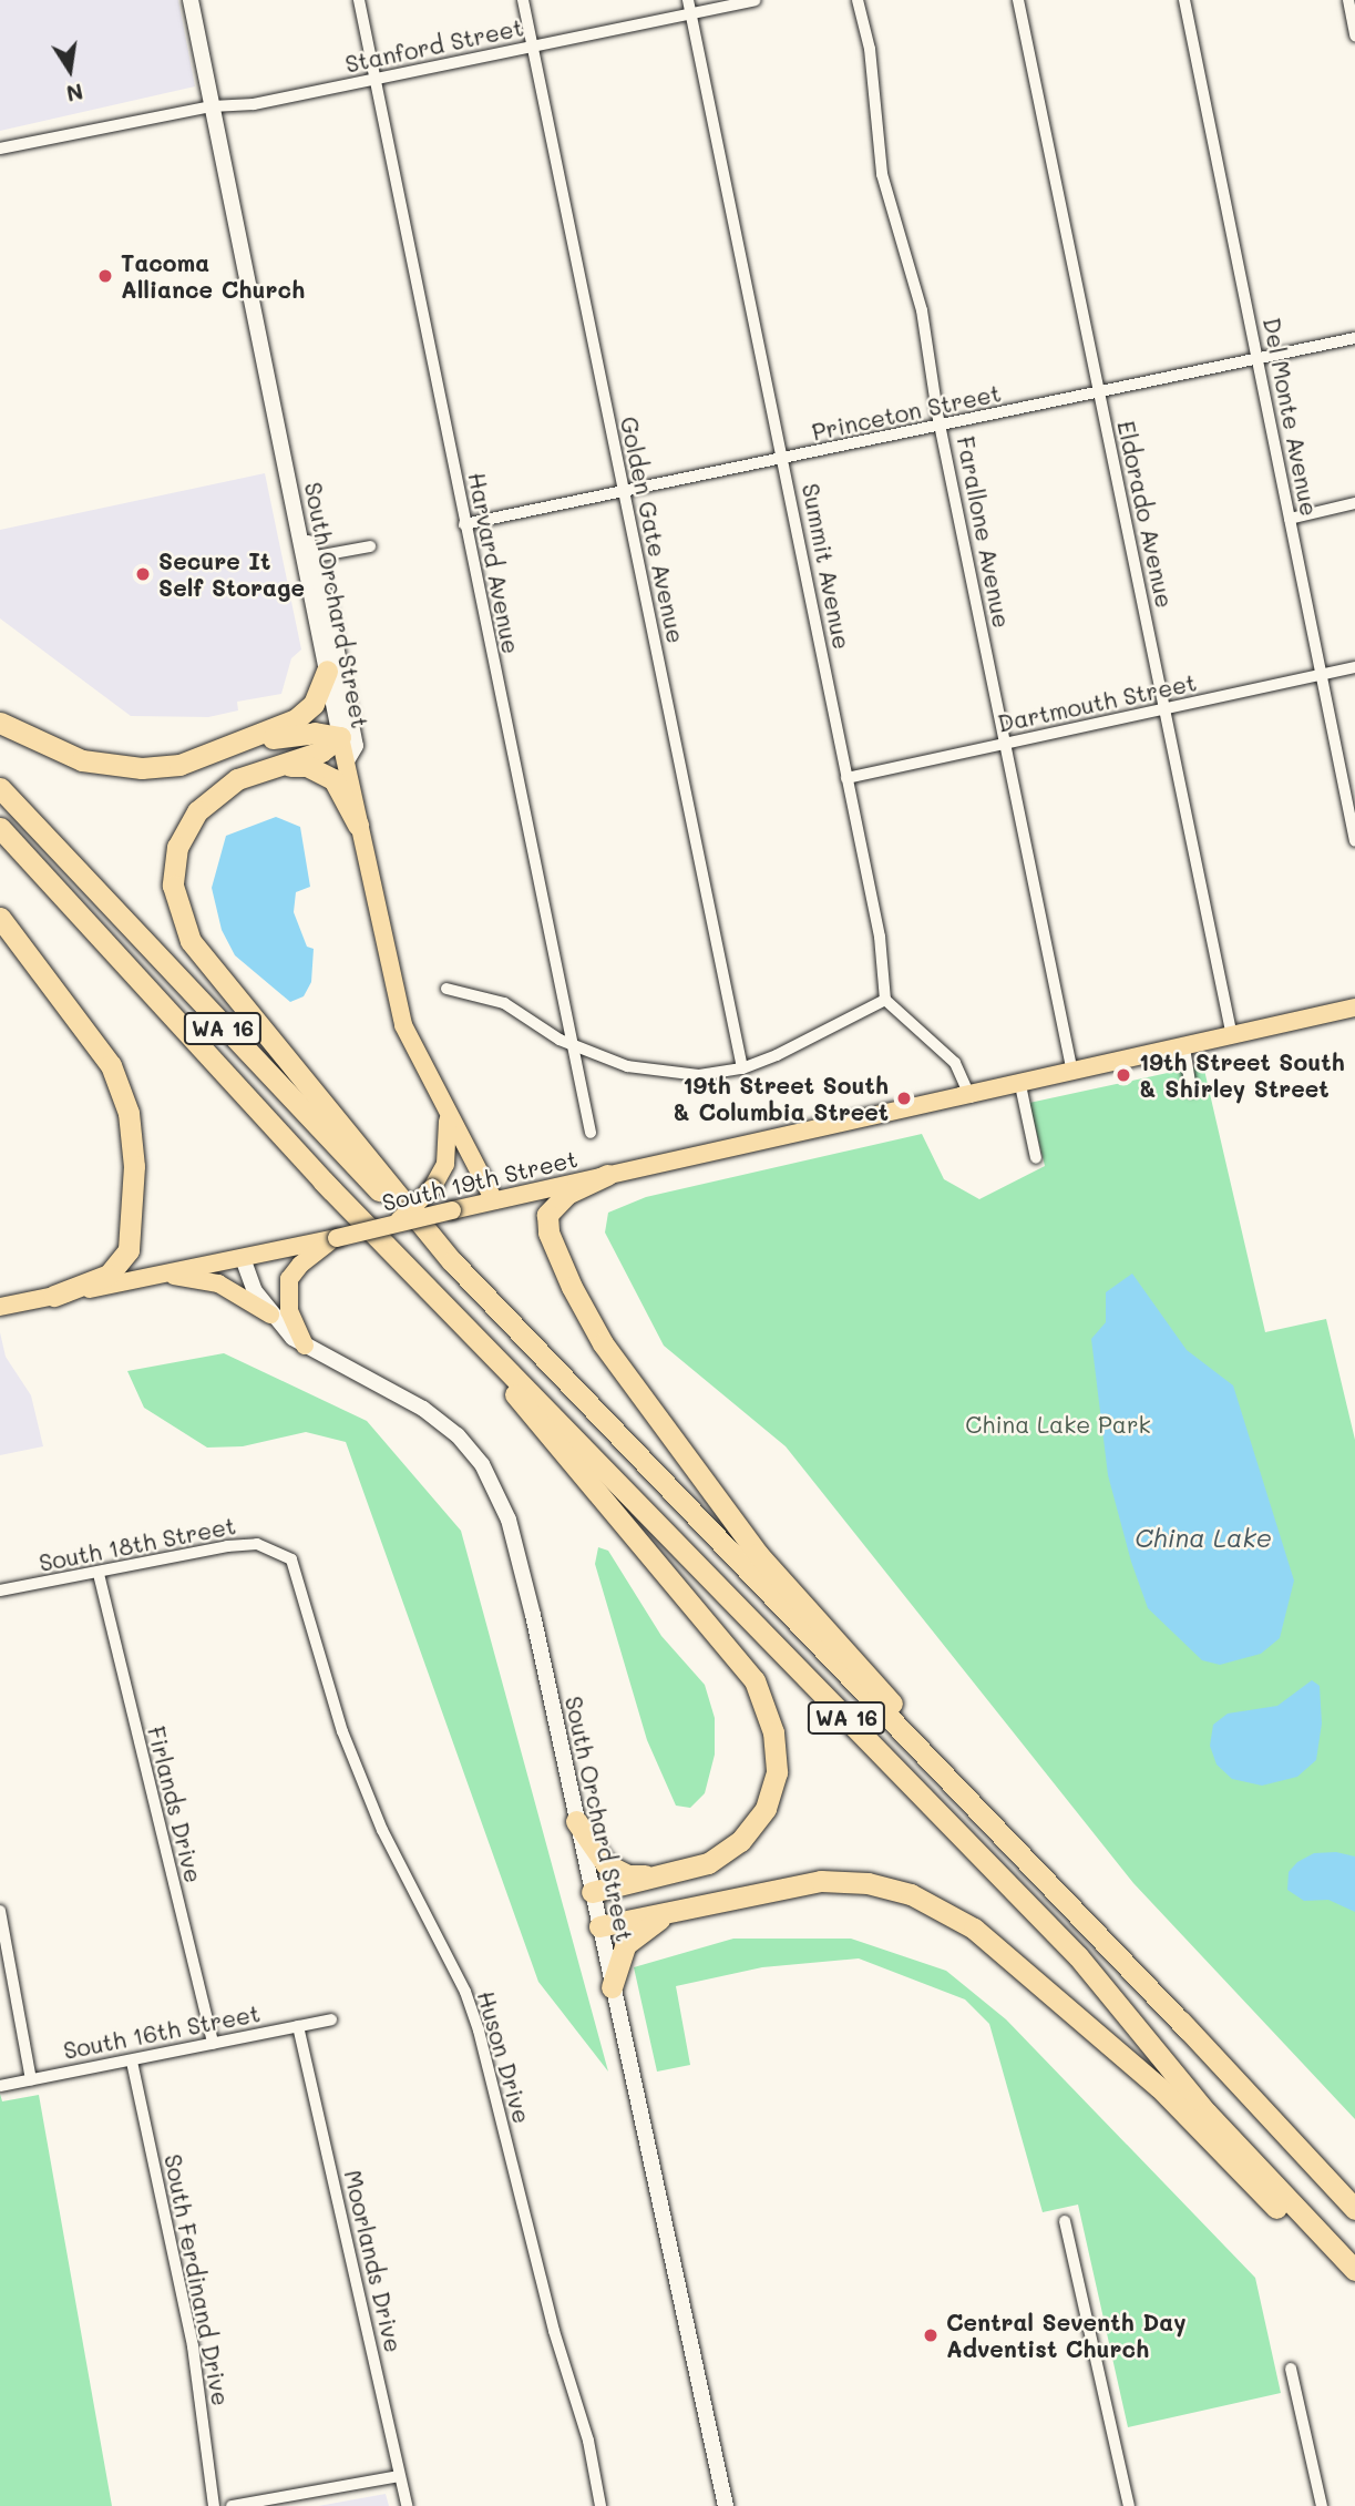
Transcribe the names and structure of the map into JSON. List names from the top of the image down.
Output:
{
  "streets": {
    "highway": ["WA 16"],
    "main road": ["South Orchard Street", "South 19th Street"],
    "street": [
      "Stanford Street",
      "Princeton Street",
      "Del Monte Avenue",
      "Eldorado Avenue",
      "Golden Gate Avenue",
      "Farallone Avenue",
      "Harvard Avenue",
      "Summit Avenue",
      "Dartmouth Street",
      "South 18th Street",
      "Firlands Drive",
      "South 16th Street",
      "Huson Drive",
      "Moorlands Drive",
      "South Ferdinand Drive"
    ]
  },
  "crossings": [
    ["Stanford Street", "Golden Gate Avenue"],
    ["Stanford Street", "Harvard Avenue"],
    ["Stanford Street", "Summit Avenue"],
    ["Stanford Street", "South Orchard Street"],
    ["Princeton Street", "Del Monte Avenue"],
    ["Princeton Street", "Eldorado Avenue"],
    ["Princeton Street", "Golden Gate Avenue"],
    ["Princeton Street", "Farallone Avenue"],
    ["Princeton Street", "Harvard Avenue"],
    ["Princeton Street", "Summit Avenue"],
    ["Del Monte Avenue", "Dartmouth Street"],
    ["Eldorado Avenue", "Dartmouth Street"],
    ["Eldorado Avenue", "South 19th Street"],
    ["Farallone Avenue", "Dartmouth Street"],
    ["Farallone Avenue", "South 19th Street"],
    ["Summit Avenue", "Dartmouth Street"],
    ["South Orchard Street", "South 19th Street"],
    ["South 18th Street", "Firlands Drive"],
    ["South 18th Street", "Huson Drive"],
    ["Firlands Drive", "South 16th Street"],
    ["South 16th Street", "Moorlands Drive"],
    ["South 16th Street", "South Ferdinand Drive"]
  ],
  "water": ["China Lake"],
  "parks": ["China Lake Park"],
  "places": [
    "Tacoma Alliance Church",
    "Secure It Self Storage",
    "19th Street South & Shirley Street",
    "19th Street South & Columbia Street",
    "Central Seventh Day Adventist Church"
  ],
  "north": "bottom"
}
